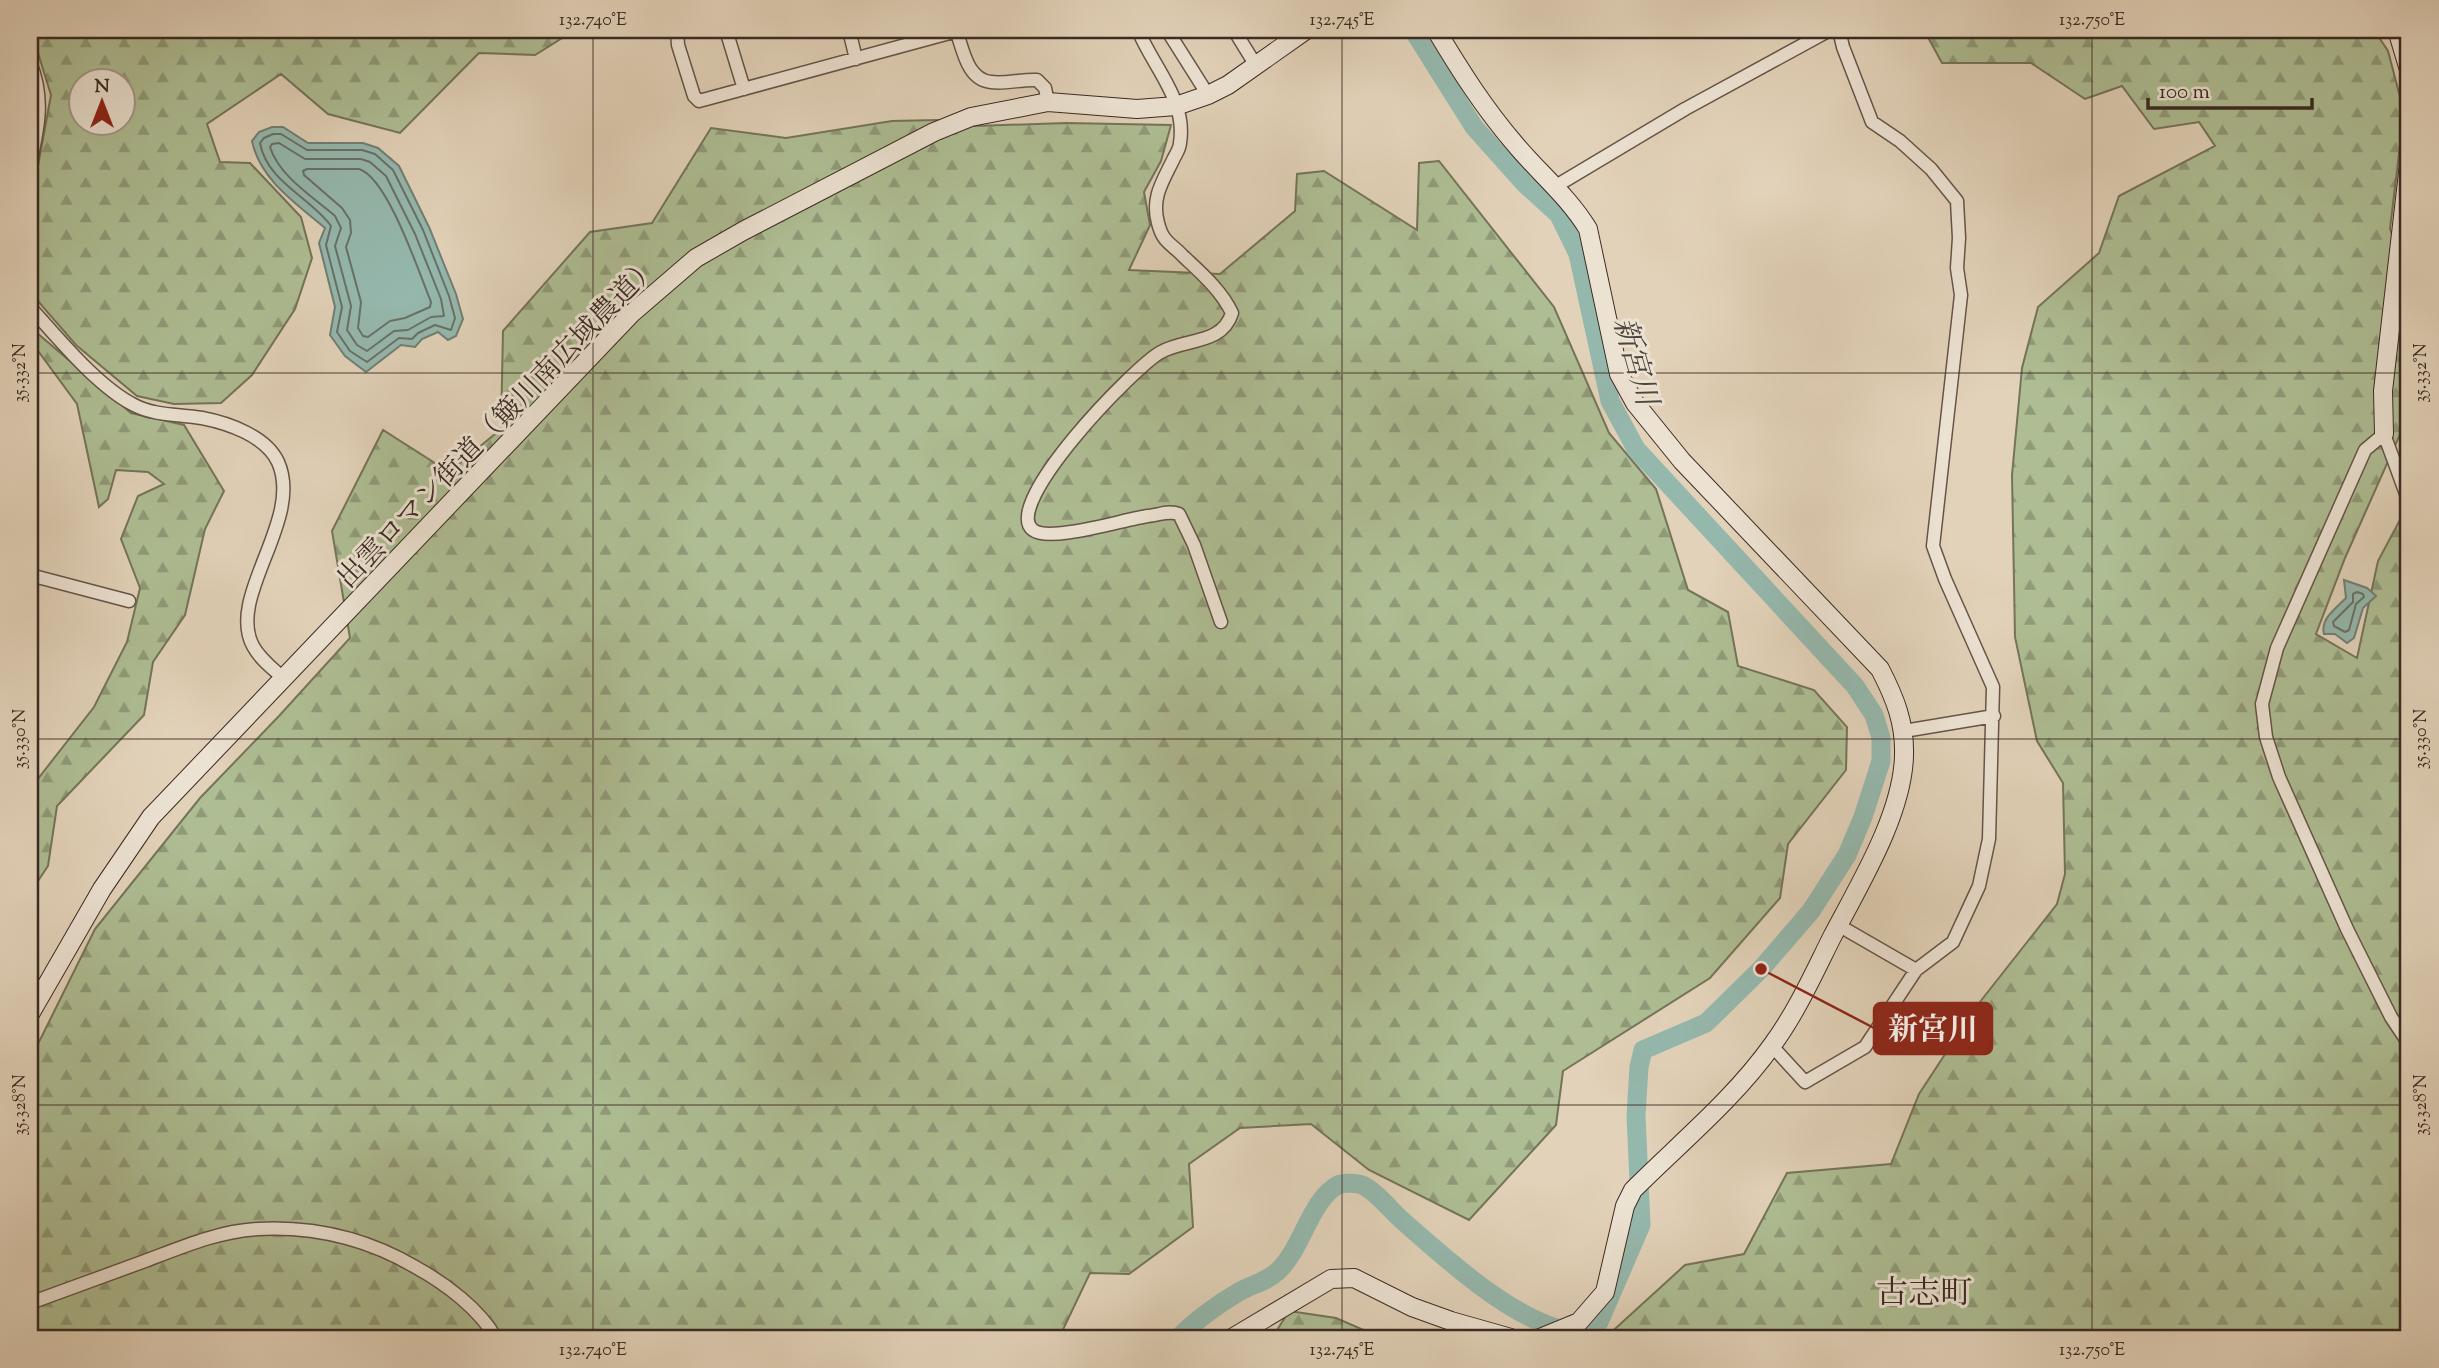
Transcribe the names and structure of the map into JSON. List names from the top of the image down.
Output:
{
  "streets": {
    "street": ["出雲ロマン街道（簸川南広域農道）"]
  },
  "districts": ["古志町"],
  "water": ["新宮川"],
  "places": ["新宮川"],
  "scale_bar": "100 m",
  "north": "top",
  "coordinates": [
    "132.740°E",
    "132.745°E",
    "132.750°E",
    "35.332°N",
    "35.330°N",
    "35.328°N"
  ]
}
